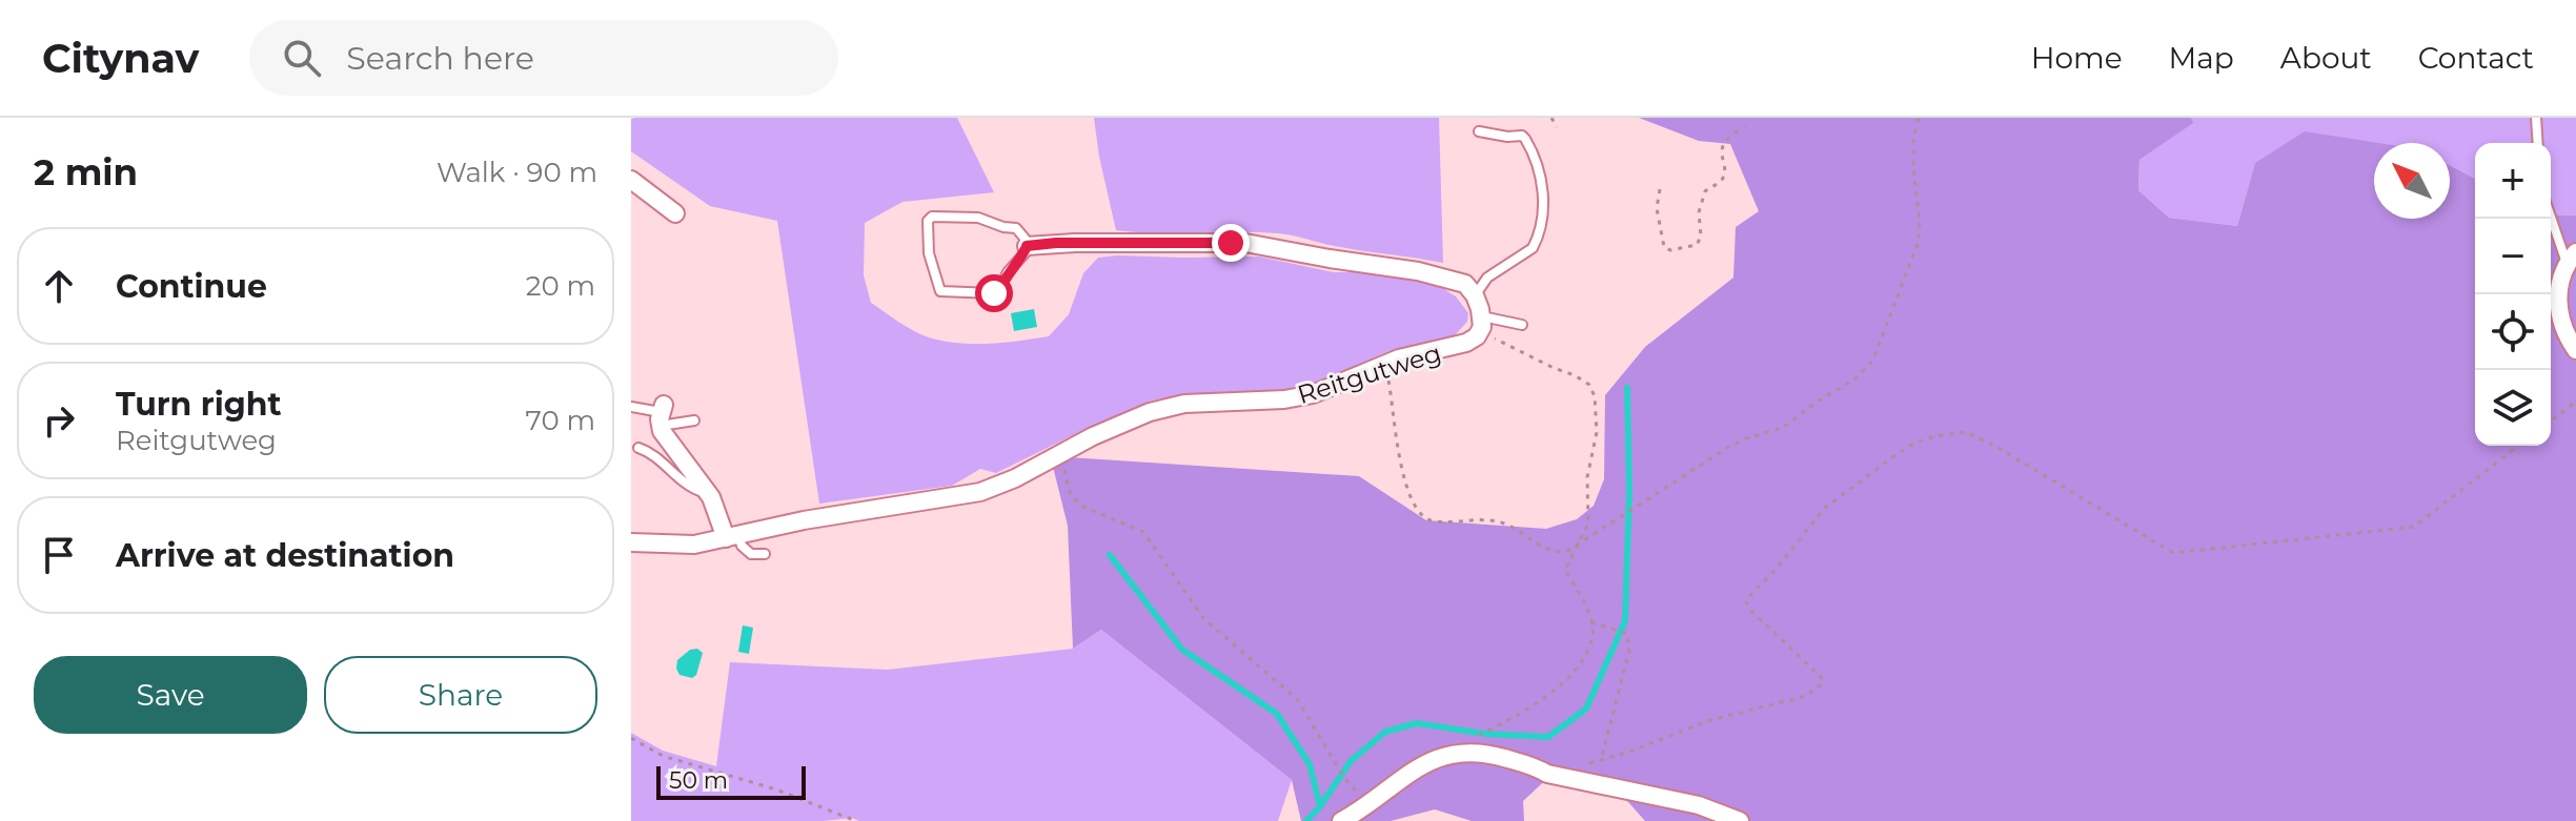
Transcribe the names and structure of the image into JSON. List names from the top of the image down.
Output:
{
  "streets": {
    "street": ["Reitgutweg"]
  },
  "scale_bar": "50 m",
  "north": "top left",
  "page": {
    "header": "Citynav",
    "search": "Search here",
    "nav": [
      "Home",
      "Map",
      "About",
      "Contact"
    ],
    "heading": ["2 min", "Walk · 90 m"],
    "map_buttons": ["+", "−"],
    "list": [
      ["Continue", "20 m"],
      ["Turn right", "Reitgutweg", "70 m"],
      "Arrive at destination"
    ],
    "buttons": ["Save", "Share"],
    "scale": "50 m"
  }
}
